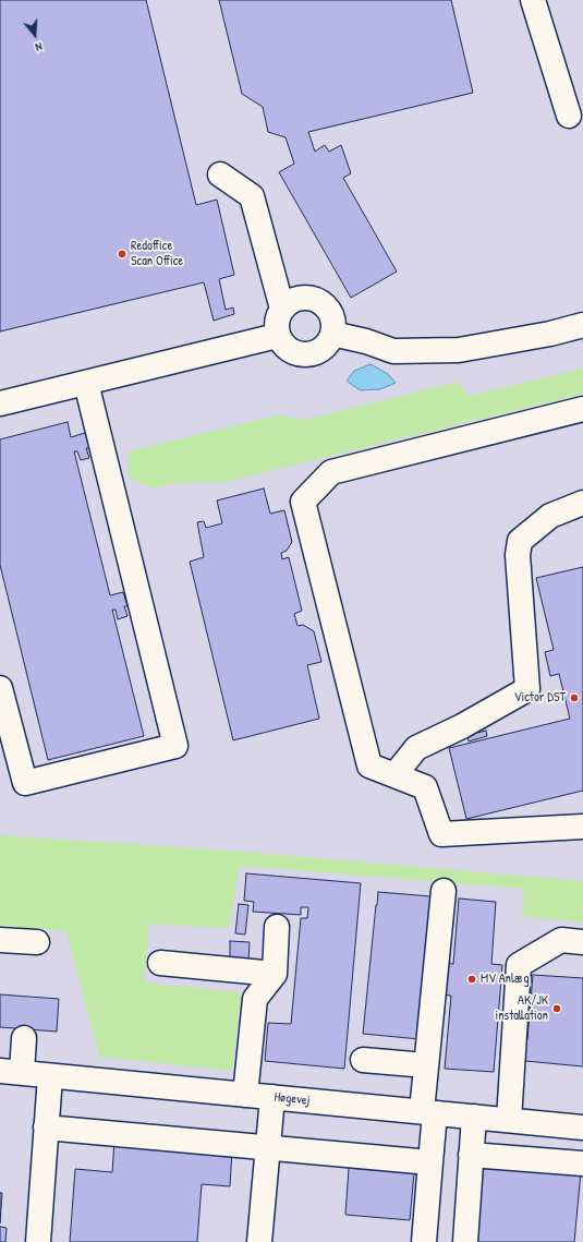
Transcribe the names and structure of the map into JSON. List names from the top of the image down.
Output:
{
  "streets": {
    "street": ["Høgevej"]
  },
  "places": [
    "Redoffice Scan Office",
    "Victor DST",
    "MV Anlæg",
    "AK/JK installation"
  ],
  "north": "bottom"
}
